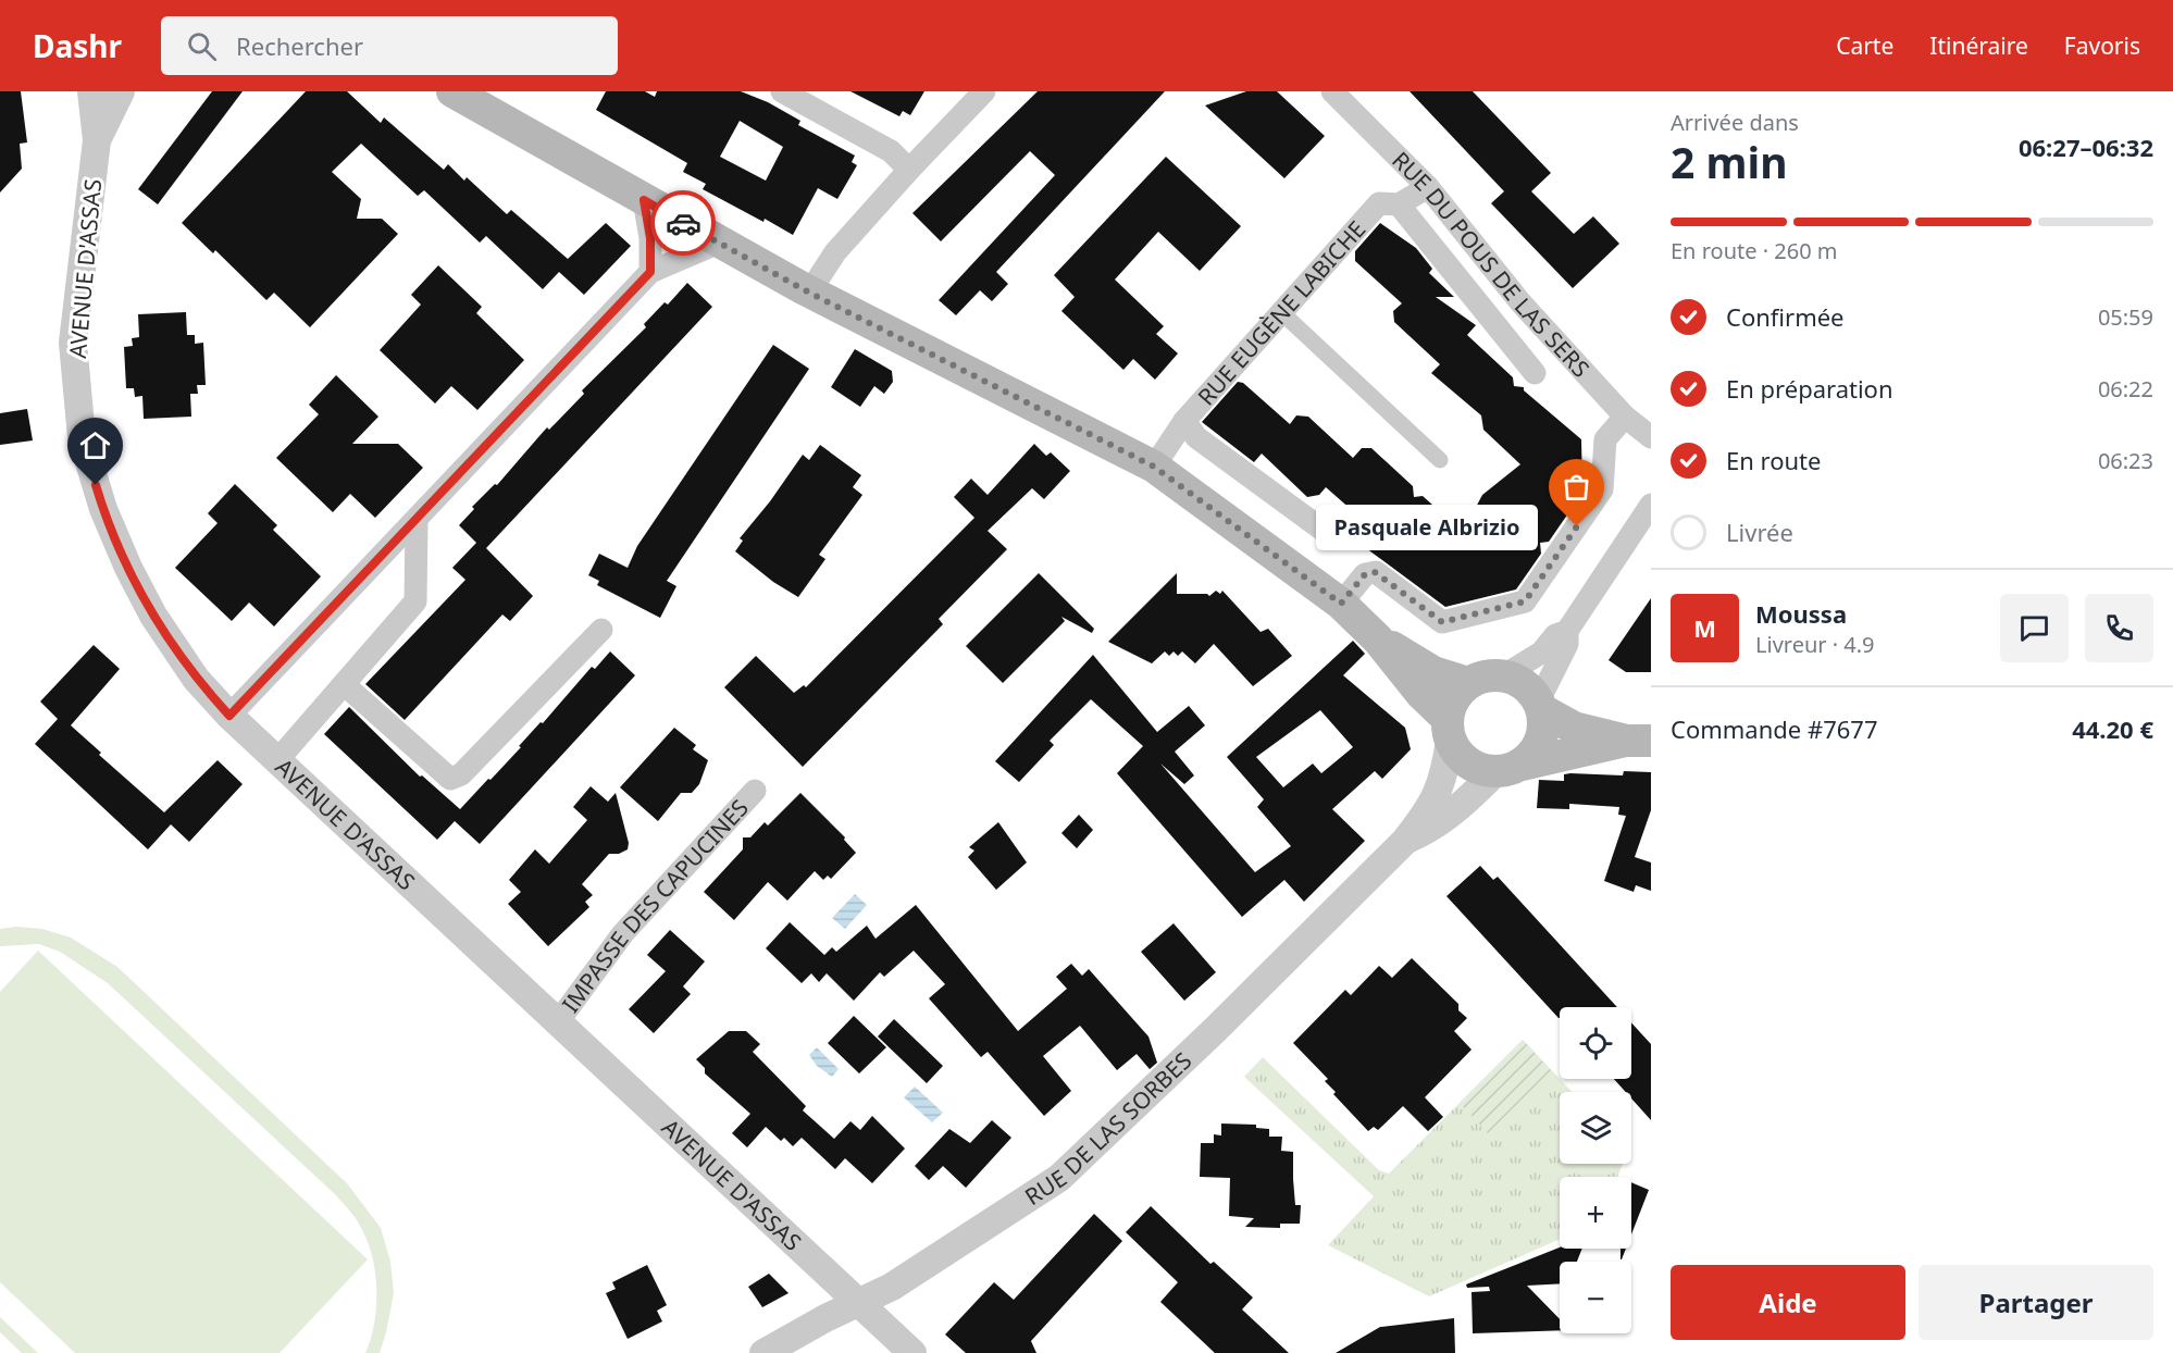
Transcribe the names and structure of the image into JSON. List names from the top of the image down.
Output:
{
  "streets": {
    "street": [
      "RUE DU POUS DE LAS SERS",
      "AVENUE D'ASSAS",
      "RUE EUGÈNE LABICHE",
      "IMPASSE DES CAPUCINES",
      "RUE DE LAS SORBES"
    ]
  },
  "crossings": [
    ["RUE DU POUS DE LAS SERS", "RUE EUGÈNE LABICHE"],
    ["AVENUE D'ASSAS", "IMPASSE DES CAPUCINES"],
    ["AVENUE D'ASSAS", "RUE DE LAS SORBES"]
  ],
  "places": ["Pasquale Albrizio"],
  "page": {
    "header": "Dashr",
    "search": "Rechercher",
    "nav": ["Carte", "Itinéraire", "Favoris"],
    "heading": ["2 min", "Arrivée dans", "06:27–06:32"],
    "panel": [
      "Moussa",
      "Livreur · 4.9",
      "Commande #7677",
      "44.20 €"
    ],
    "bar": "En route · 260 m",
    "list": [
      ["Confirmée", "05:59"],
      ["En préparation", "06:22"],
      ["En route", "06:23"],
      "Livrée"
    ],
    "bubble": "Pasquale Albrizio",
    "round": "M",
    "map_buttons": ["+", "−"],
    "buttons": ["Aide", "Partager"]
  }
}
